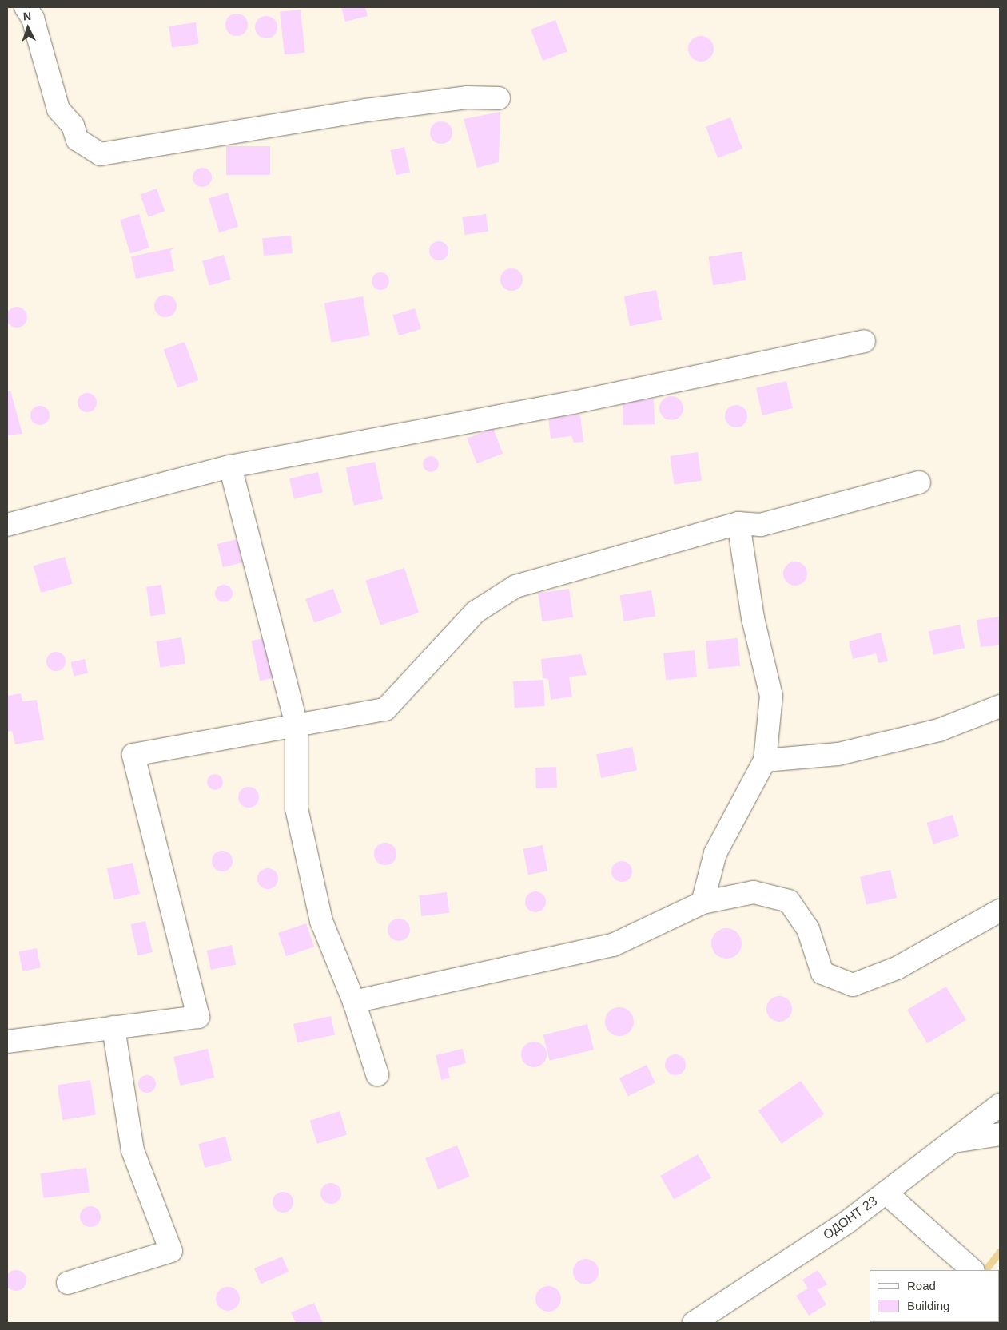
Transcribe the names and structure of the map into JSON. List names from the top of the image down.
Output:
{
  "streets": {
    "street": ["ОДОНТ 23"]
  },
  "legend": ["Road", "Building"],
  "north": "top"
}
